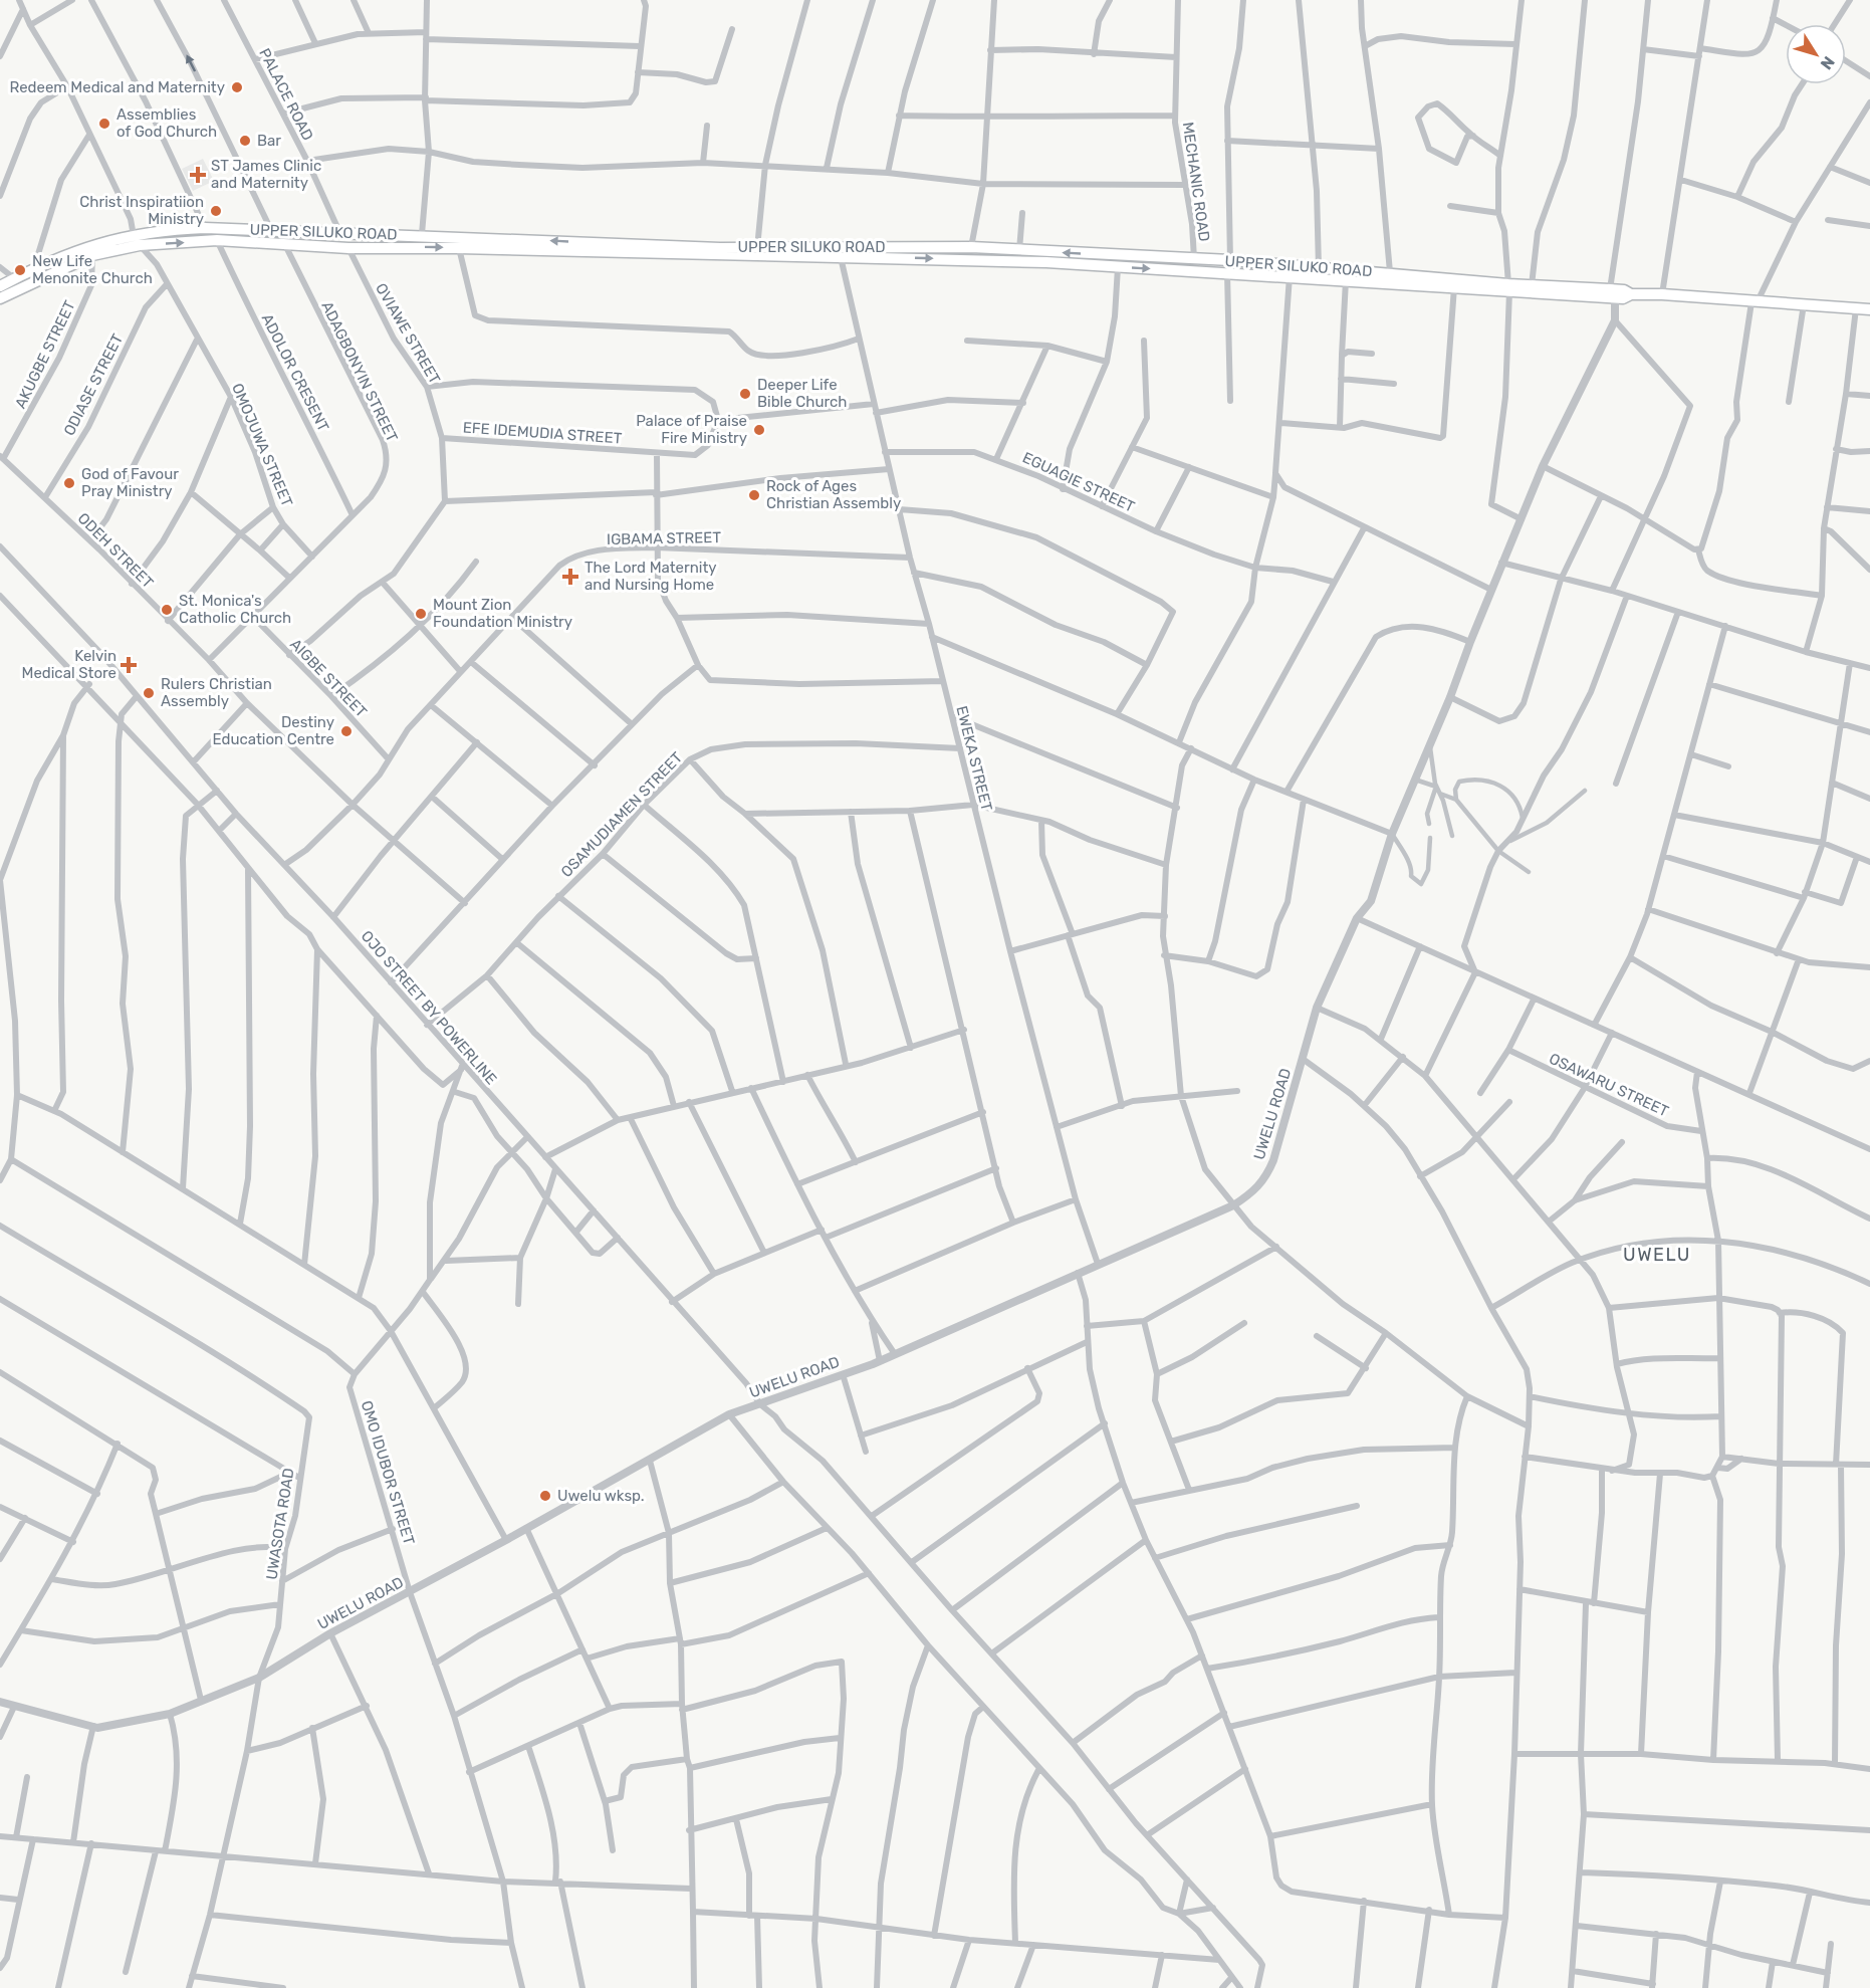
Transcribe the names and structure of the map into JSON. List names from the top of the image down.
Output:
{
  "streets": {
    "main road": ["UPPER SILUKO ROAD"],
    "street": [
      "PALACE ROAD",
      "MECHANIC ROAD",
      "OVIAWE STREET",
      "AKUGBE STREET",
      "ADAGBONYIN STREET",
      "ADOLOR CRESENT",
      "ODIASE STREET",
      "EFE IDEMUDIA STREET",
      "OMOJUWA STREET",
      "EGUAGIE STREET",
      "IGBAMA STREET",
      "ODEH STREET",
      "AIGBE STREET",
      "EWEKA STREET",
      "OSAMUDIAMEN STREET",
      "OJO STREET BY POWERLINE",
      "OSAWARU STREET",
      "UWELU ROAD",
      "OMO IDUBOR STREET",
      "UWASOTA ROAD"
    ]
  },
  "crossings": [
    ["PALACE ROAD", "UPPER SILUKO ROAD"],
    ["MECHANIC ROAD", "UPPER SILUKO ROAD"],
    ["UPPER SILUKO ROAD", "OVIAWE STREET"],
    ["UPPER SILUKO ROAD", "AKUGBE STREET"],
    ["UPPER SILUKO ROAD", "ADAGBONYIN STREET"],
    ["UPPER SILUKO ROAD", "ADOLOR CRESENT"],
    ["UPPER SILUKO ROAD", "OMOJUWA STREET"],
    ["UPPER SILUKO ROAD", "EWEKA STREET"],
    ["OVIAWE STREET", "EFE IDEMUDIA STREET"],
    ["AKUGBE STREET", "ODEH STREET"],
    ["ADAGBONYIN STREET", "ADOLOR CRESENT"],
    ["ADAGBONYIN STREET", "OMOJUWA STREET"],
    ["ADAGBONYIN STREET", "ODEH STREET"],
    ["ADAGBONYIN STREET", "AIGBE STREET"],
    ["ODIASE STREET", "OMOJUWA STREET"],
    ["ODIASE STREET", "ODEH STREET"],
    ["EGUAGIE STREET", "EWEKA STREET"],
    ["IGBAMA STREET", "ODEH STREET"],
    ["IGBAMA STREET", "AIGBE STREET"],
    ["IGBAMA STREET", "EWEKA STREET"],
    ["IGBAMA STREET", "OJO STREET BY POWERLINE"],
    ["EWEKA STREET", "OSAMUDIAMEN STREET"],
    ["EWEKA STREET", "UWELU ROAD"],
    ["OSAMUDIAMEN STREET", "OJO STREET BY POWERLINE"],
    ["OJO STREET BY POWERLINE", "UWELU ROAD"],
    ["UWELU ROAD", "OMO IDUBOR STREET"],
    ["UWELU ROAD", "UWASOTA ROAD"]
  ],
  "districts": ["UWELU"],
  "places": {
    "other": [
      "Redeem Medical and Maternity",
      "Assemblies of God Church",
      "Bar",
      "Christ Inspiratiion Ministry",
      "New Life Menonite Church",
      "Deeper Life Bible Church",
      "Palace of Praise Fire Ministry",
      "God of Favour Pray Ministry",
      "Rock of Ages Christian Assembly",
      "St. Monica's Catholic Church",
      "Mount Zion Foundation Ministry",
      "Rulers Christian Assembly",
      "Destiny Education Centre",
      "Uwelu wksp."
    ],
    "health": ["ST James Clinic and Maternity", "The Lord Maternity and Nursing Home", "Kelvin Medical Store"]
  },
  "north": "bottom right"
}
